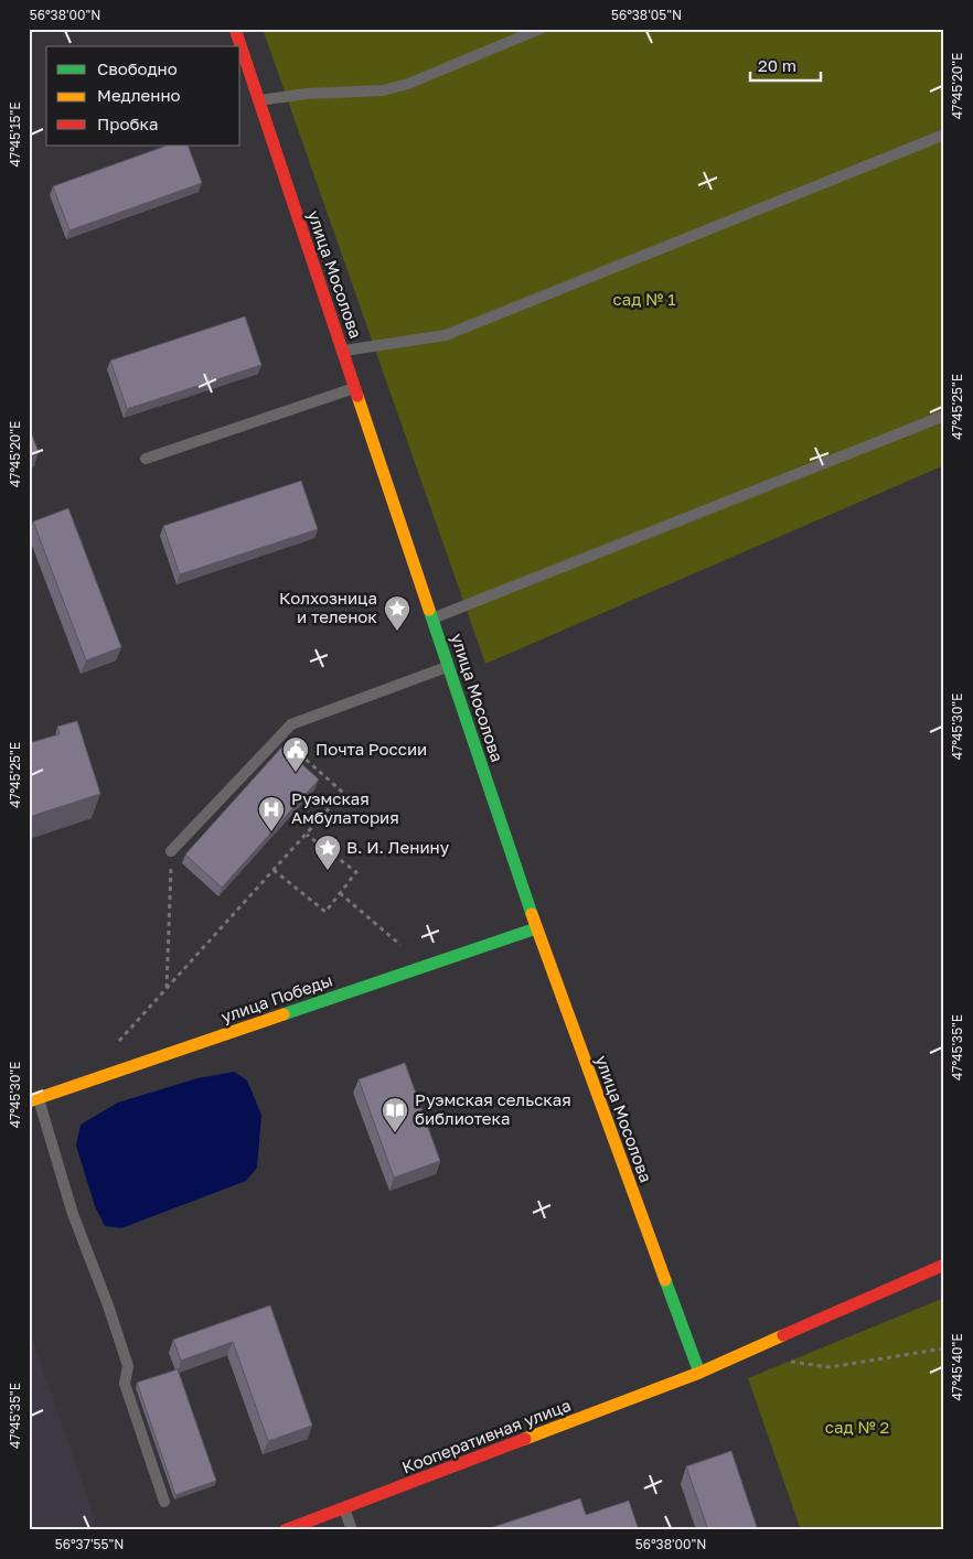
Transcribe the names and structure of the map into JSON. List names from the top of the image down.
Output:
{
  "streets": {
    "street": ["улица Мосолова", "улица Победы", "Кооперативная улица"]
  },
  "crossings": [
    ["улица Мосолова", "улица Победы"],
    ["улица Мосолова", "Кооперативная улица"]
  ],
  "parks": ["сад № 1", "сад № 2"],
  "places": {
    "place": ["Колхозница и теленок", "В. И. Ленину"],
    "public building": ["Почта России"],
    "hospital": ["Руэмская Амбулатория"],
    "library": ["Руэмская сельская библиотека"]
  },
  "legend": ["Свободно", "Медленно", "Пробка"],
  "scale_bar": "20 m",
  "coordinates": [
    "56°38'00\"N",
    "56°38'05\"N",
    "47°45'20\"E",
    "47°45'15\"E",
    "47°45'25\"E",
    "47°45'30\"E",
    "47°45'35\"E",
    "47°45'40\"E",
    "56°37'55\"N"
  ]
}
